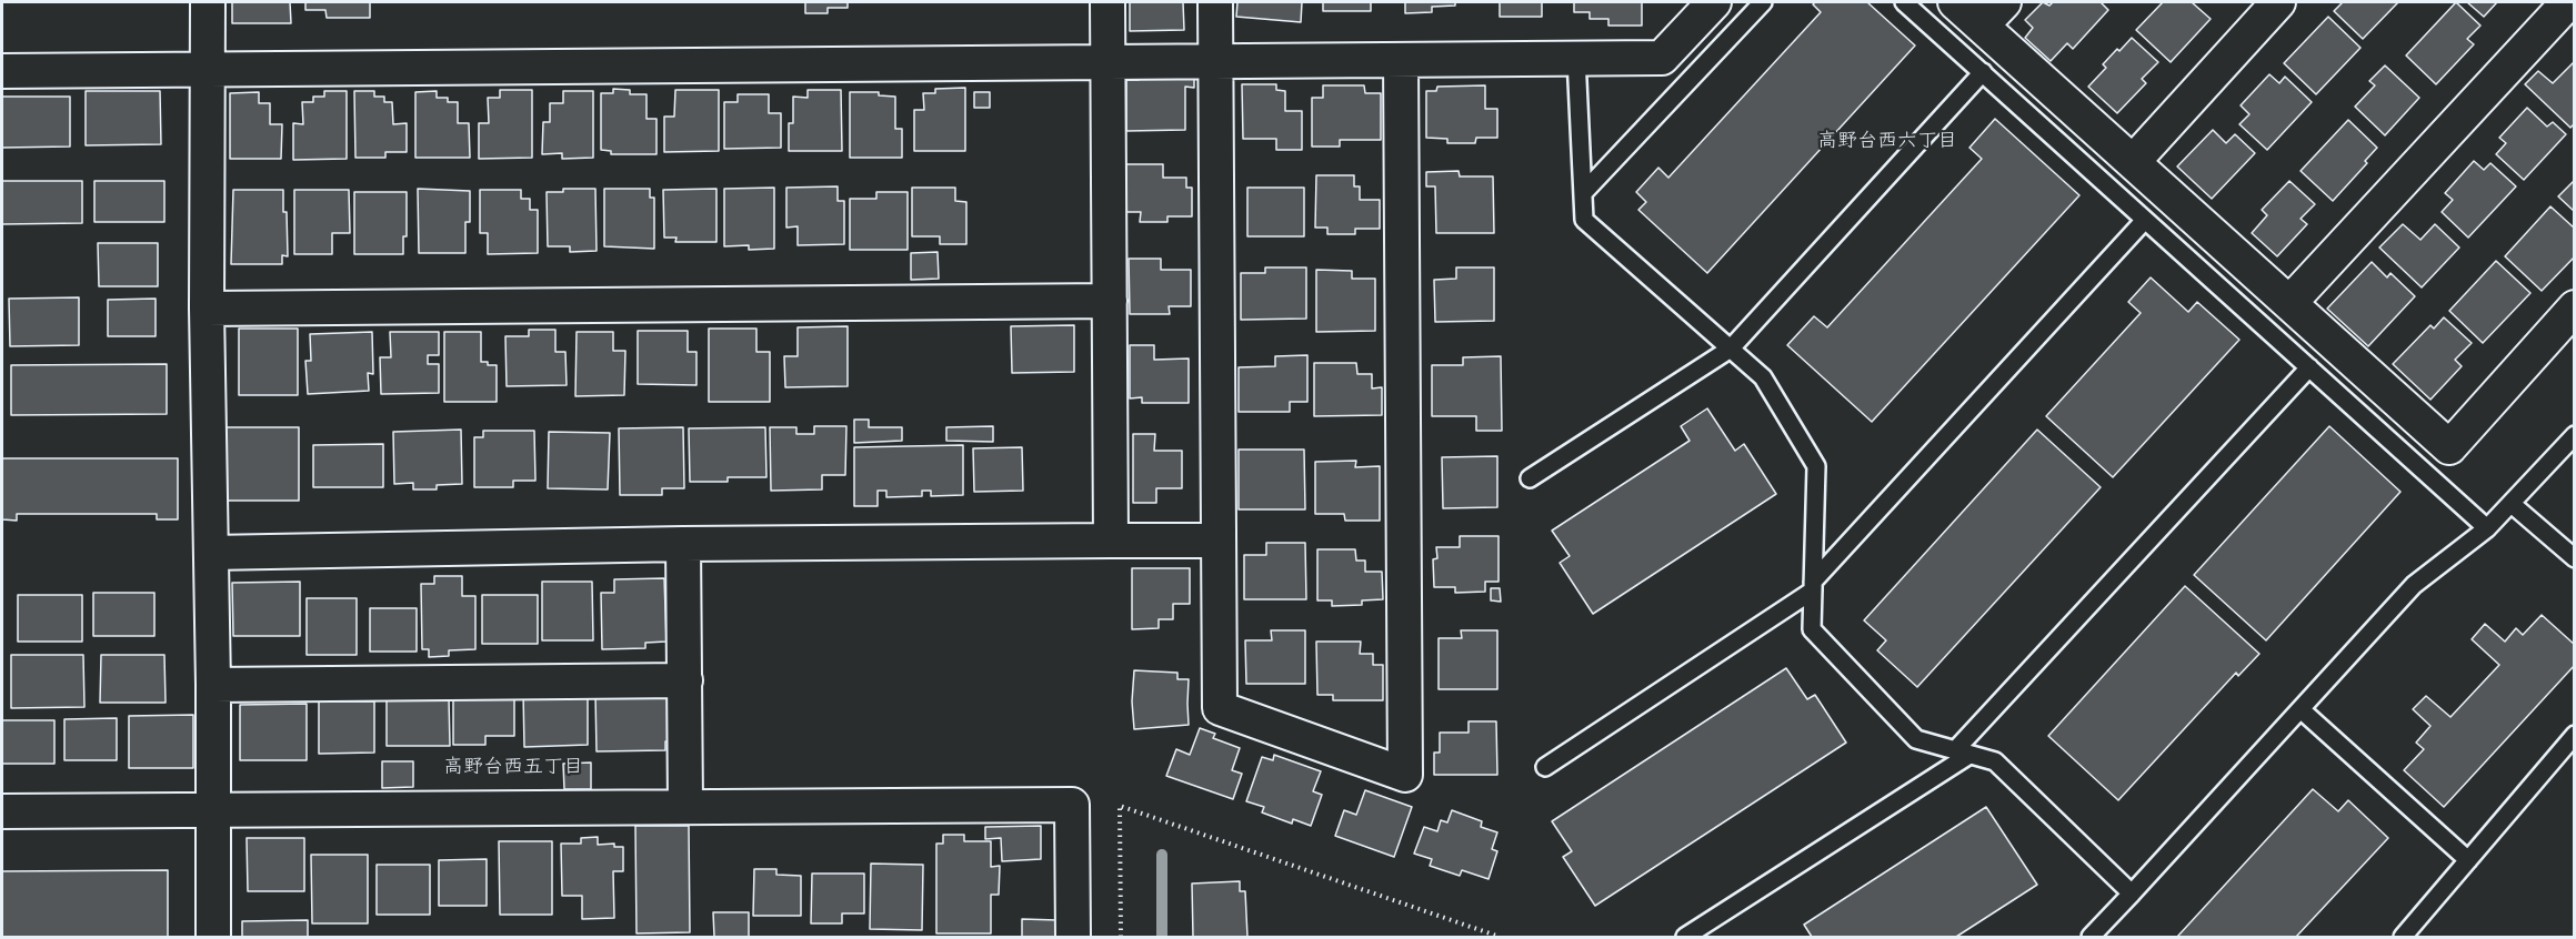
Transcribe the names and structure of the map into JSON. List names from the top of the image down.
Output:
{
  "districts": ["高野台西六丁目", "高野台西五丁目"]
}
